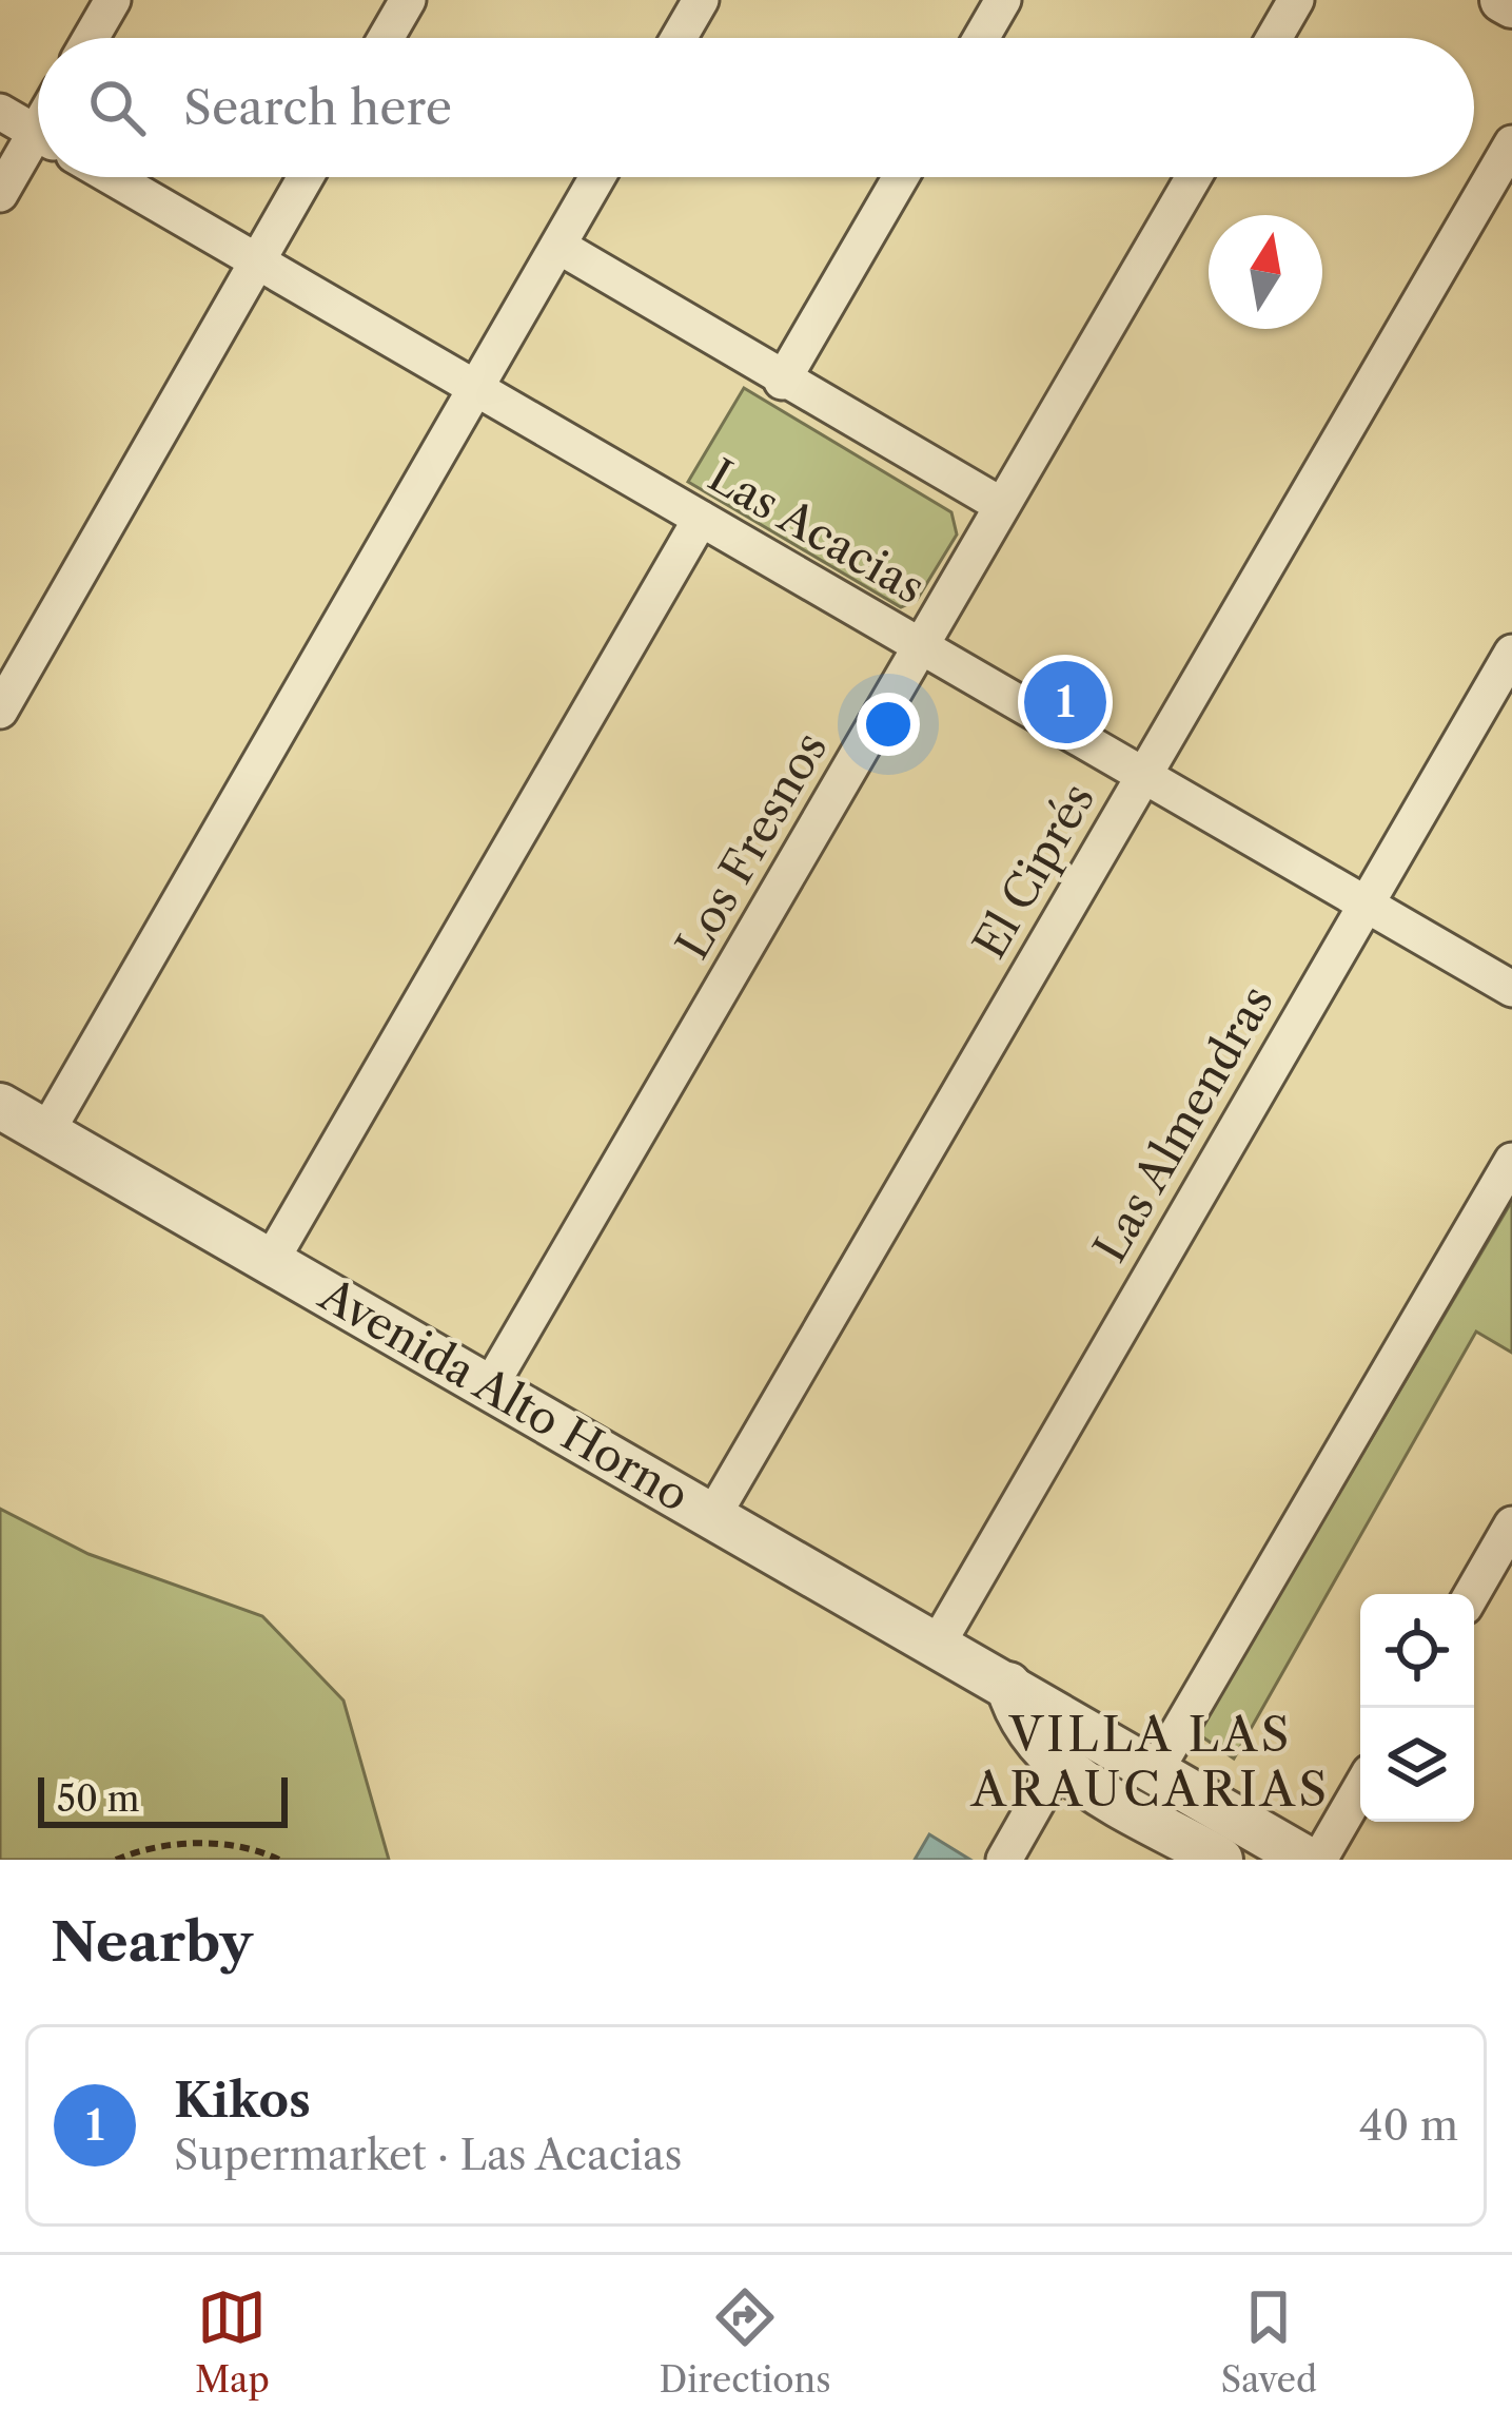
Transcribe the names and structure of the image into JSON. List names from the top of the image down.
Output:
{
  "streets": {
    "street": [
      "Las Acacias",
      "Los Fresnos",
      "El Ciprés",
      "Las Almendras",
      "Avenida Alto Horno"
    ]
  },
  "crossings": [
    ["Las Acacias", "Los Fresnos"],
    ["Las Acacias", "El Ciprés"],
    ["Las Acacias", "Las Almendras"],
    ["Los Fresnos", "Avenida Alto Horno"],
    ["El Ciprés", "Avenida Alto Horno"],
    ["Las Almendras", "Avenida Alto Horno"]
  ],
  "districts": ["VILLA LAS ARAUCARIAS"],
  "scale_bar": "50 m",
  "north": "top",
  "page": {
    "search": "Search here",
    "pins": "1",
    "scale": "50 m",
    "heading": "Nearby",
    "list": [
      {
        "mark": "1",
        "name": "Kikos",
        "note": "Supermarket · Las Acacias",
        "value": "40 m"
      }
    ],
    "nav": ["Map", "Directions", "Saved"]
  }
}
